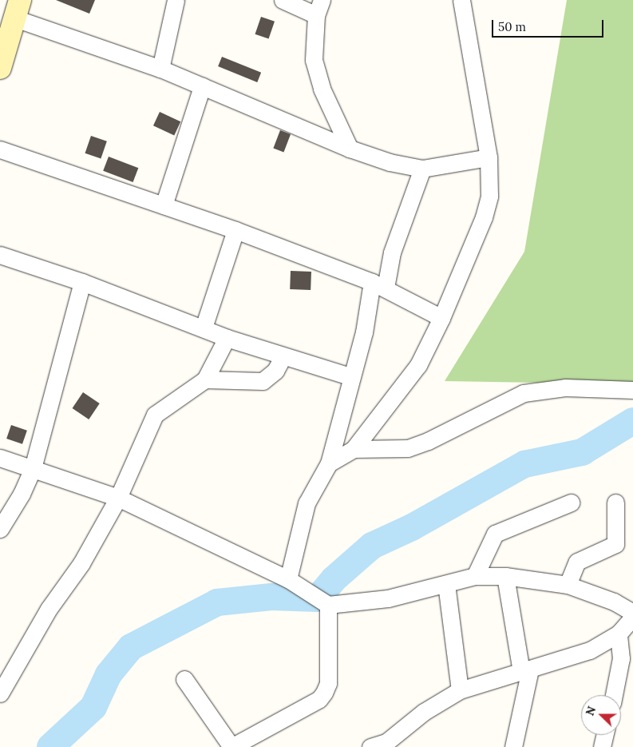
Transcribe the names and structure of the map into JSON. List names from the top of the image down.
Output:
{
  "scale_bar": "50 m",
  "north": "left"
}
